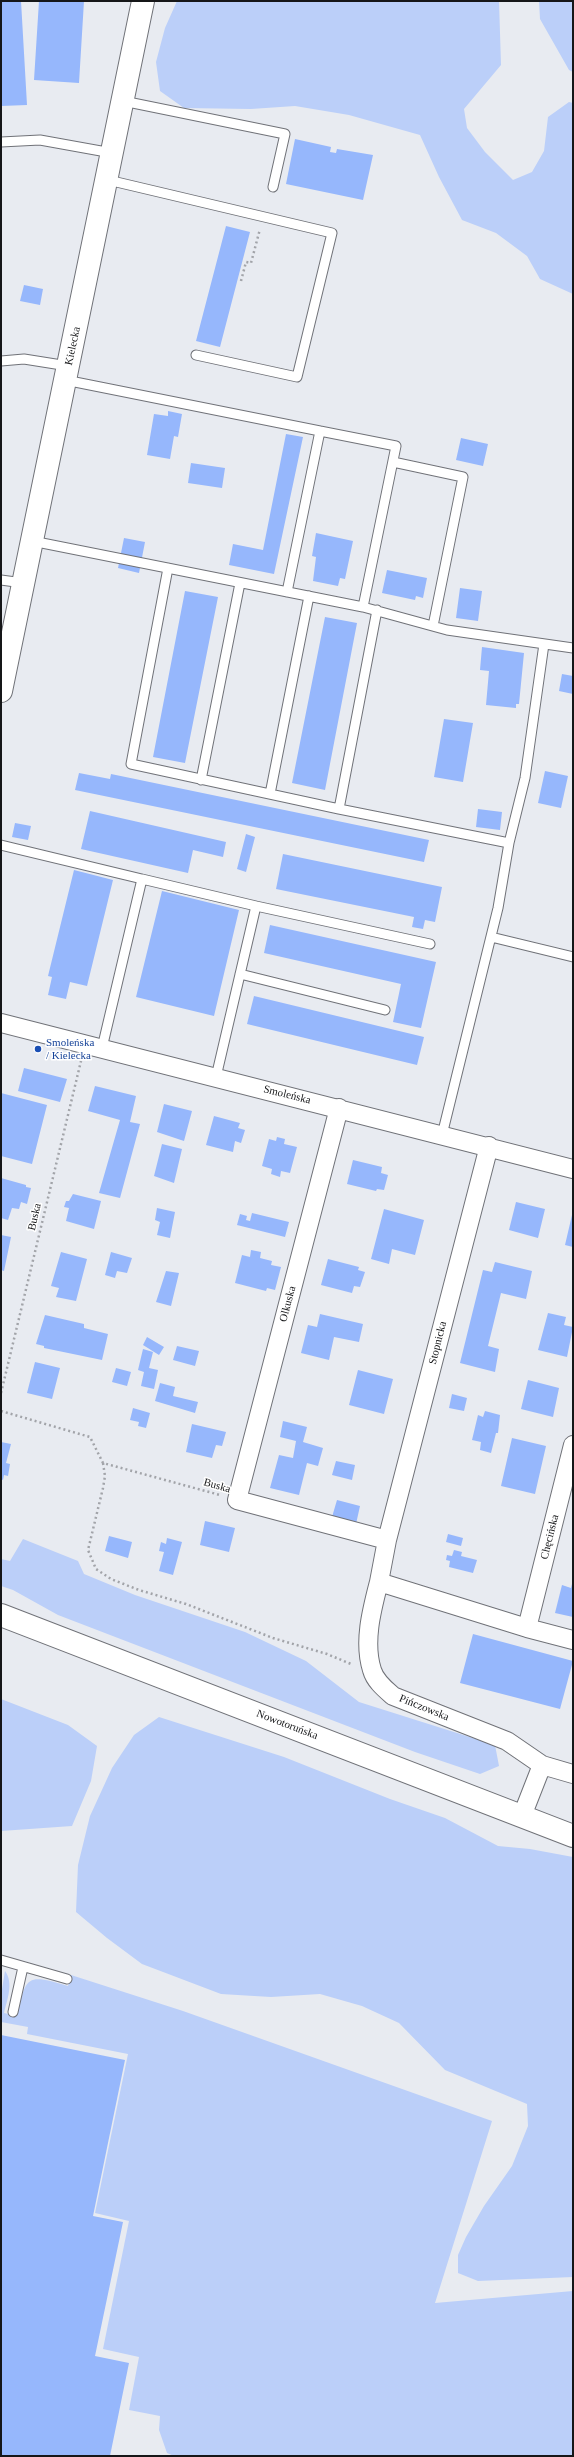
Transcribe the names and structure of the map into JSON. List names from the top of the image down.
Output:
{
  "streets": {
    "street": [
      "Kielecka",
      "Smoleńska",
      "Olkuska",
      "Stopnicka",
      "Chęcińska",
      "Pińczowska",
      "Nowotoruńska"
    ],
    "path": ["Buska"]
  },
  "crossings": [
    ["Smoleńska", "Buska"],
    ["Smoleńska", "Olkuska"],
    ["Smoleńska", "Stopnicka"],
    ["Buska", "Olkuska"],
    ["Stopnicka", "Pińczowska"]
  ],
  "places": ["Smoleńska / Kielecka"]
}
